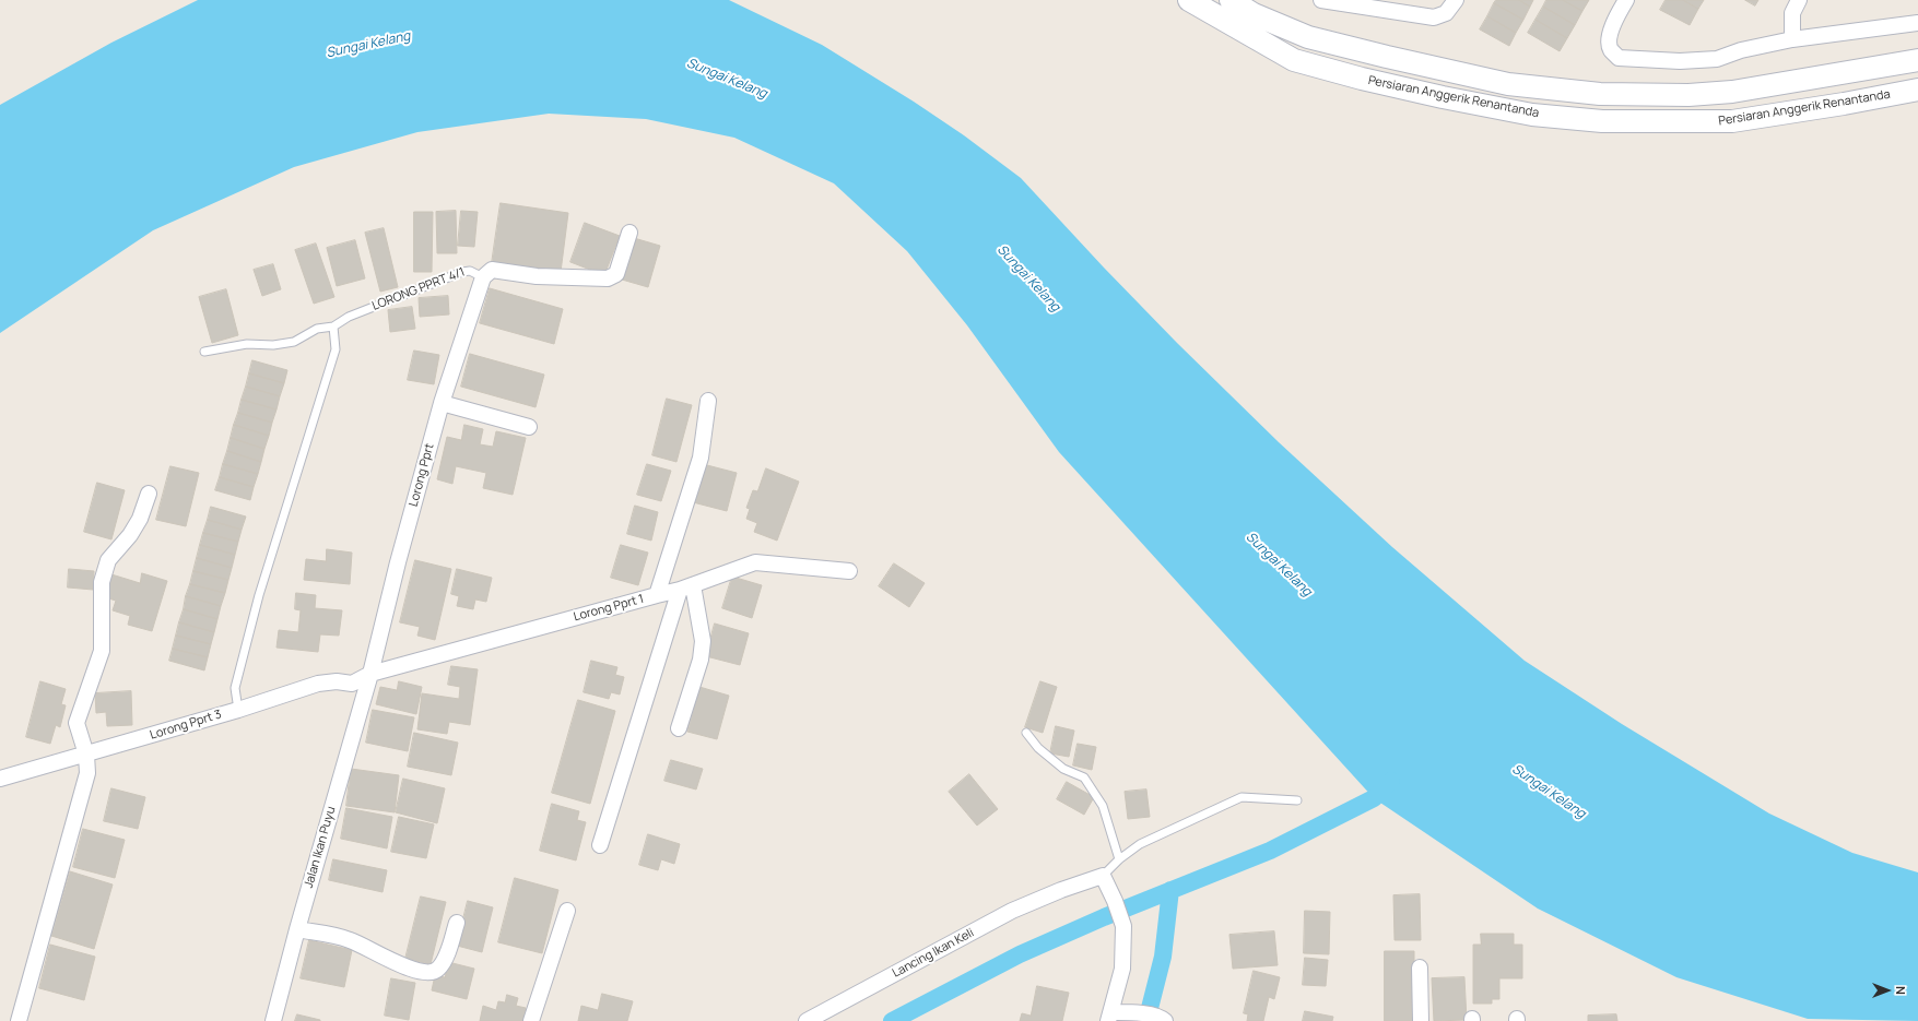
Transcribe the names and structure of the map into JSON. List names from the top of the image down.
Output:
{
  "streets": {
    "main road": ["Persiaran Anggerik Renantanda"],
    "street": [
      "LORONG PPRT 4/1",
      "Lorong Pprt",
      "Lorong Pprt 1",
      "Lorong Pprt 3",
      "Jalan Ikan Puyu",
      "Lancing Ikan Keli"
    ]
  },
  "crossings": [
    ["LORONG PPRT 4/1", "Lorong Pprt"],
    ["Lorong Pprt", "Lorong Pprt 1"],
    ["Lorong Pprt", "Lorong Pprt 3"],
    ["Lorong Pprt", "Jalan Ikan Puyu"],
    ["Lorong Pprt 1", "Lorong Pprt 3"],
    ["Lorong Pprt 1", "Jalan Ikan Puyu"],
    ["Lorong Pprt 3", "Jalan Ikan Puyu"]
  ],
  "water": ["Sungai Kelang"],
  "north": "right"
}
